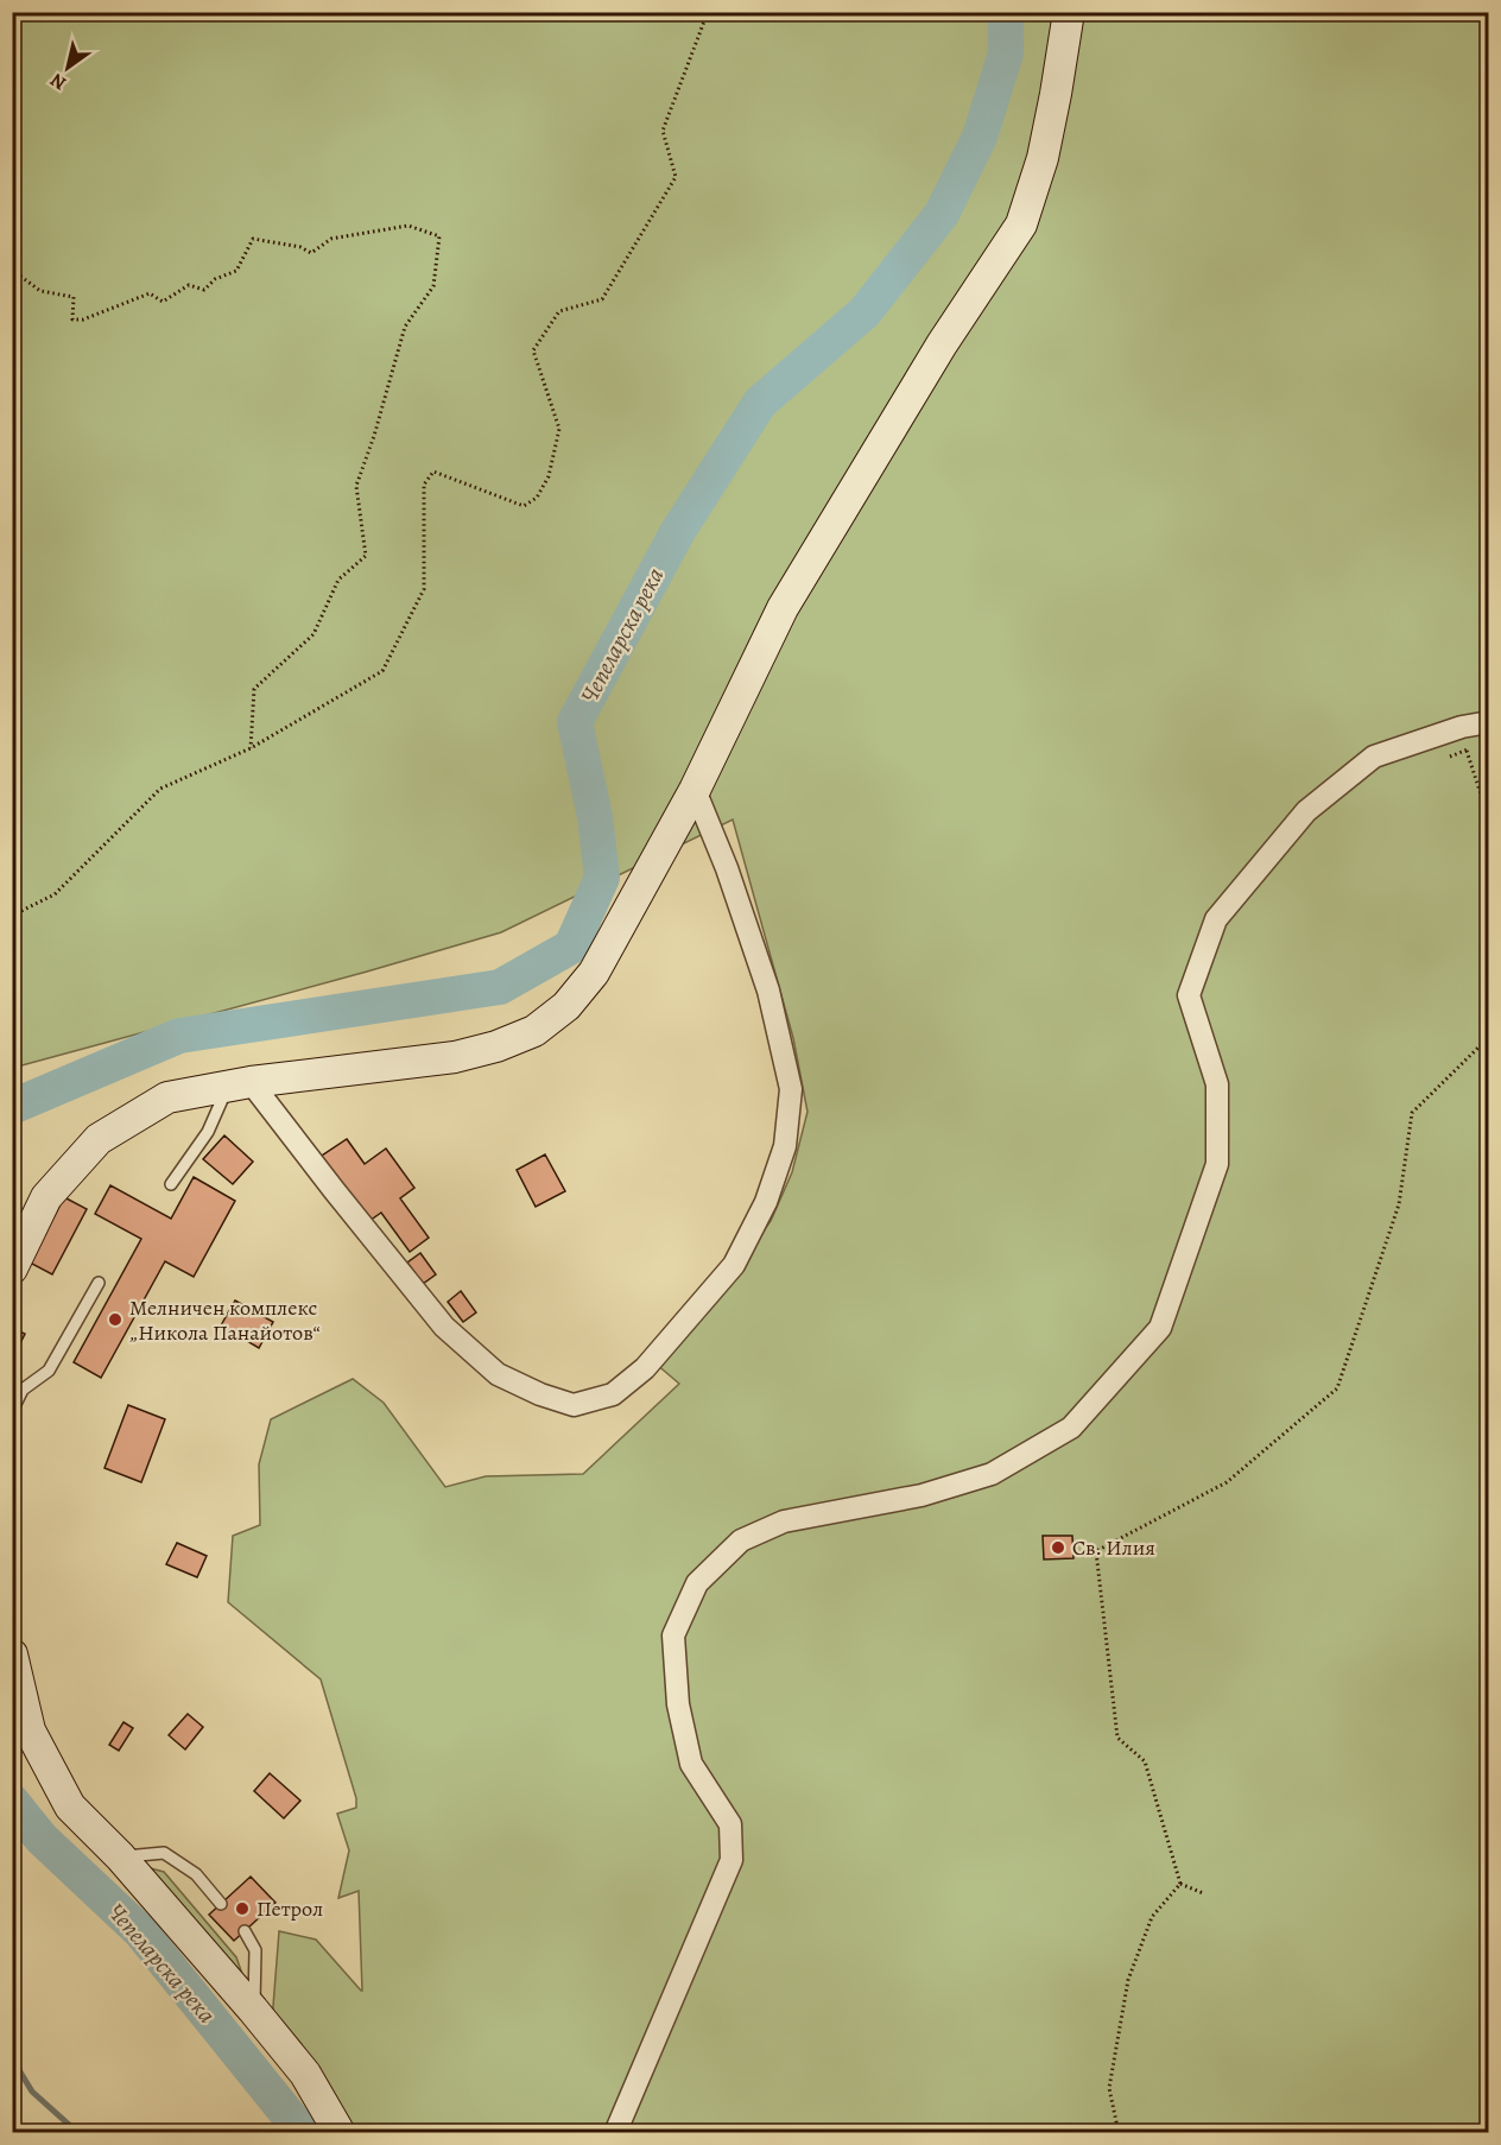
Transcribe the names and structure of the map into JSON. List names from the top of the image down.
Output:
{
  "water": ["Чепеларска река"],
  "places": ["Мелничен комплекс „Никола Панайотов“", "Св. Илия", "Петрол"],
  "north": "bottom left"
}
